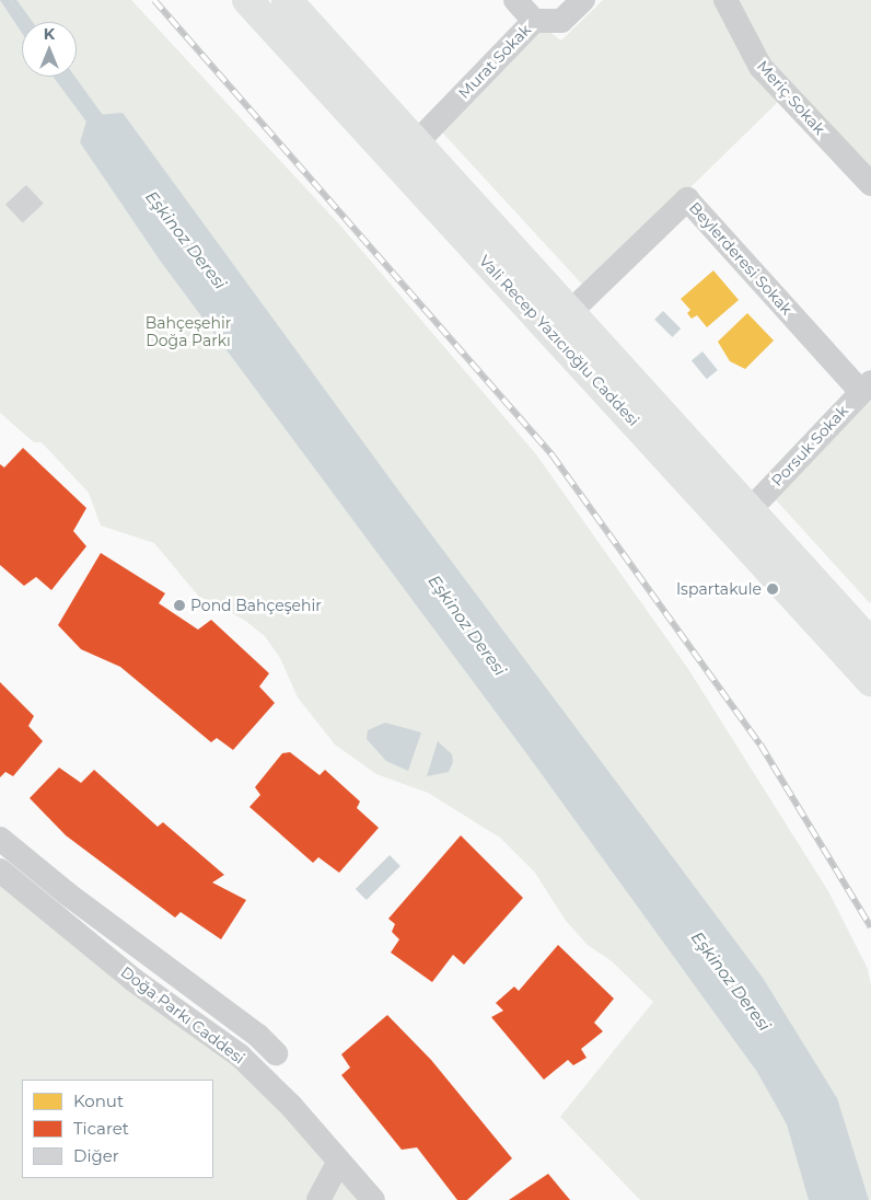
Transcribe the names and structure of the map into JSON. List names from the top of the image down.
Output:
{
  "streets": {
    "main road": ["Vali Recep Yazıcıoğlu Caddesi"],
    "street": [
      "Murat Sokak",
      "Meriç Sokak",
      "Beylerderesi Sokak",
      "Porsuk Sokak",
      "Doğa Parkı Caddesi"
    ]
  },
  "crossings": [
    ["Murat Sokak", "Vali Recep Yazıcıoğlu Caddesi"],
    ["Beylerderesi Sokak", "Vali Recep Yazıcıoğlu Caddesi"],
    ["Beylerderesi Sokak", "Porsuk Sokak"],
    ["Vali Recep Yazıcıoğlu Caddesi", "Porsuk Sokak"]
  ],
  "water": ["Eşkinoz Deresi"],
  "parks": ["Bahçeşehir Doğa Parkı"],
  "places": ["Ispartakule", "Pond Bahçeşehir"],
  "legend": ["Konut", "Ticaret", "Diğer"],
  "north": "top"
}
